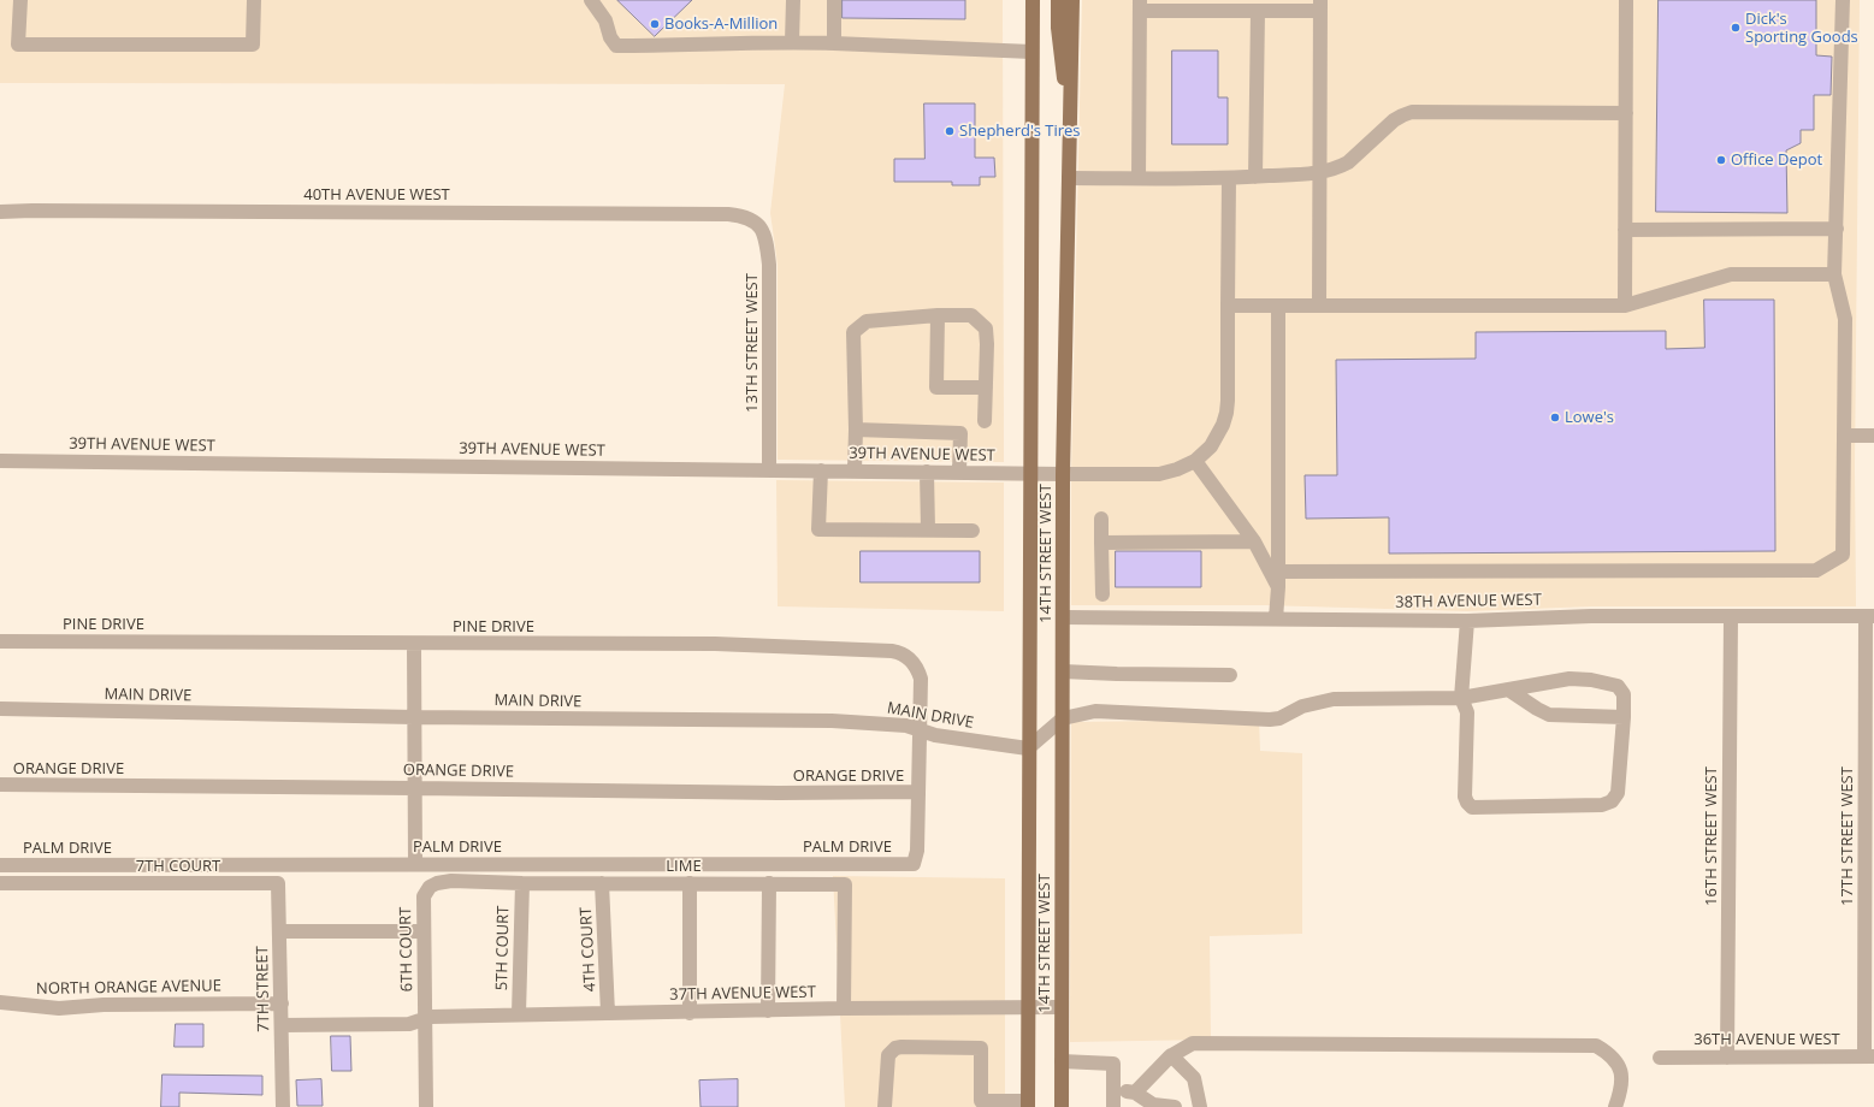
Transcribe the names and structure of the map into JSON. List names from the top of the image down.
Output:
{
  "streets": {
    "main road": ["14TH STREET WEST"],
    "street": [
      "40TH AVENUE WEST",
      "13TH STREET WEST",
      "39TH AVENUE WEST",
      "38TH AVENUE WEST",
      "PINE DRIVE",
      "MAIN DRIVE",
      "ORANGE DRIVE",
      "16TH STREET WEST",
      "17TH STREET WEST",
      "PALM DRIVE",
      "7TH COURT",
      "LIME",
      "5TH COURT",
      "6TH COURT",
      "4TH COURT",
      "NORTH ORANGE AVENUE",
      "7TH STREET",
      "37TH AVENUE WEST",
      "36TH AVENUE WEST"
    ]
  },
  "crossings": [
    ["40TH AVENUE WEST", "13TH STREET WEST"],
    ["13TH STREET WEST", "39TH AVENUE WEST"],
    ["39TH AVENUE WEST", "14TH STREET WEST"],
    ["14TH STREET WEST", "38TH AVENUE WEST"],
    ["14TH STREET WEST", "MAIN DRIVE"],
    ["14TH STREET WEST", "37TH AVENUE WEST"],
    ["38TH AVENUE WEST", "16TH STREET WEST"],
    ["38TH AVENUE WEST", "17TH STREET WEST"],
    ["PINE DRIVE", "MAIN DRIVE"],
    ["PINE DRIVE", "ORANGE DRIVE"],
    ["PINE DRIVE", "PALM DRIVE"],
    ["16TH STREET WEST", "36TH AVENUE WEST"],
    ["17TH STREET WEST", "36TH AVENUE WEST"],
    ["7TH COURT", "7TH STREET"],
    ["LIME", "5TH COURT"],
    ["LIME", "6TH COURT"],
    ["LIME", "4TH COURT"],
    ["LIME", "37TH AVENUE WEST"],
    ["5TH COURT", "6TH COURT"],
    ["5TH COURT", "37TH AVENUE WEST"],
    ["6TH COURT", "37TH AVENUE WEST"],
    ["4TH COURT", "37TH AVENUE WEST"],
    ["NORTH ORANGE AVENUE", "7TH STREET"],
    ["7TH STREET", "37TH AVENUE WEST"]
  ],
  "places": [
    "Books-A-Million",
    "Dick's Sporting Goods",
    "Shepherd's Tires",
    "Office Depot",
    "Lowe's"
  ]
}
